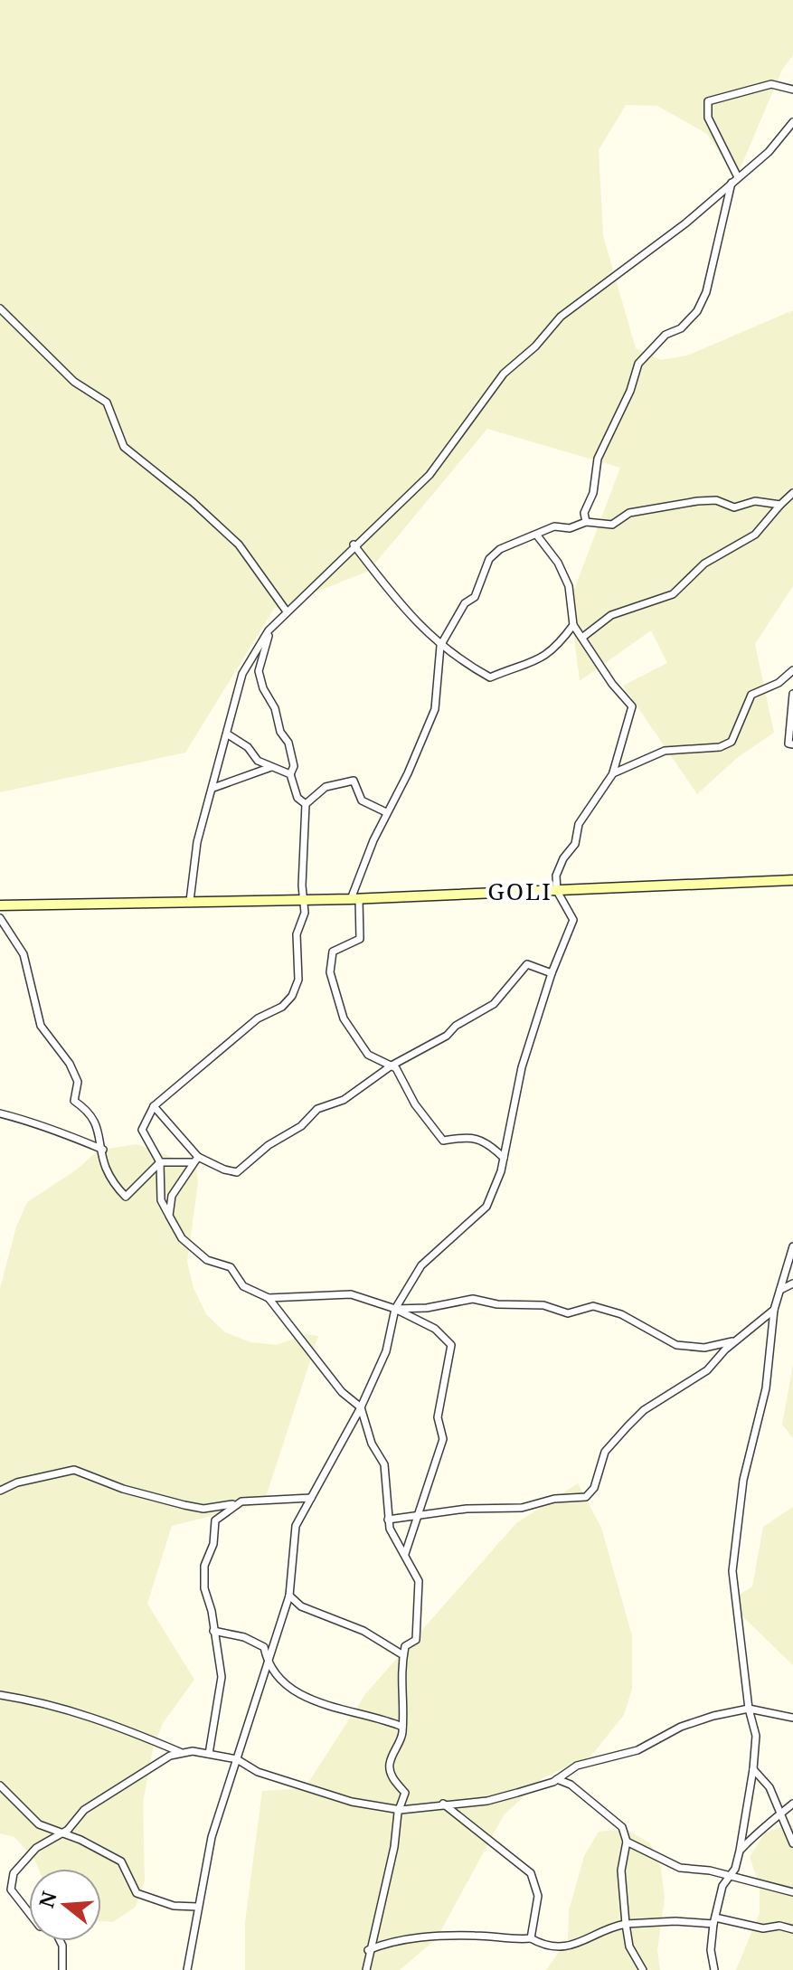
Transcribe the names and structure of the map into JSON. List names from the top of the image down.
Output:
{
  "districts": ["GOLI"],
  "north": "left"
}
